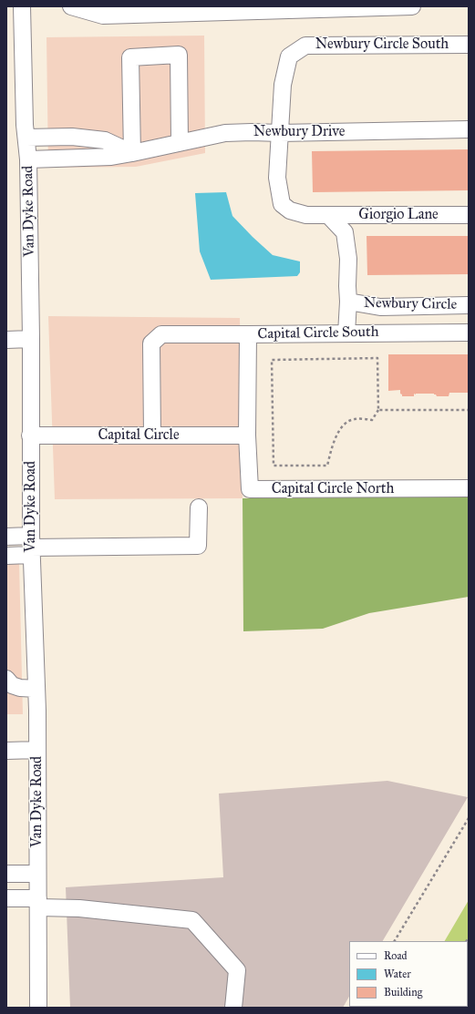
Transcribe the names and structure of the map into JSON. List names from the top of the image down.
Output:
{
  "streets": {
    "street": [
      "Newbury Circle South",
      "Newbury Drive",
      "Van Dyke Road",
      "Giorgio Lane",
      "Newbury Circle",
      "Capital Circle South",
      "Capital Circle",
      "Capital Circle North"
    ]
  },
  "crossings": [
    ["Newbury Circle South", "Newbury Drive"],
    ["Newbury Drive", "Van Dyke Road"],
    ["Van Dyke Road", "Capital Circle"],
    ["Giorgio Lane", "Newbury Circle"],
    ["Capital Circle South", "Capital Circle"],
    ["Capital Circle South", "Capital Circle North"],
    ["Capital Circle", "Capital Circle North"]
  ],
  "legend": ["Road", "Water", "Building"]
}
